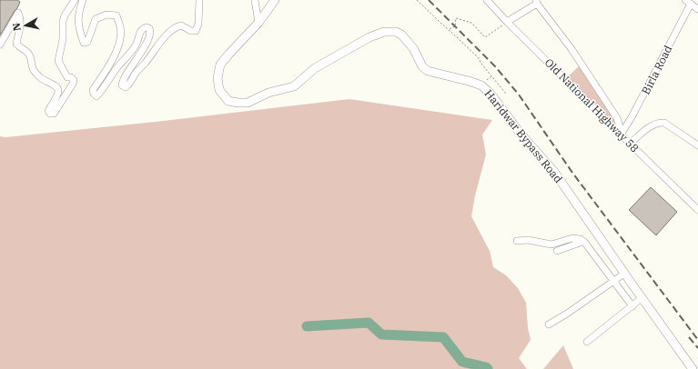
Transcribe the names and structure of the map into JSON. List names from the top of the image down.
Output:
{
  "streets": {
    "main road": ["Haridwar Bypass Road"],
    "street": ["Birla Road", "Old National Highway 58"]
  },
  "crossings": [
    ["Birla Road", "Old National Highway 58"]
  ],
  "north": "left"
}
